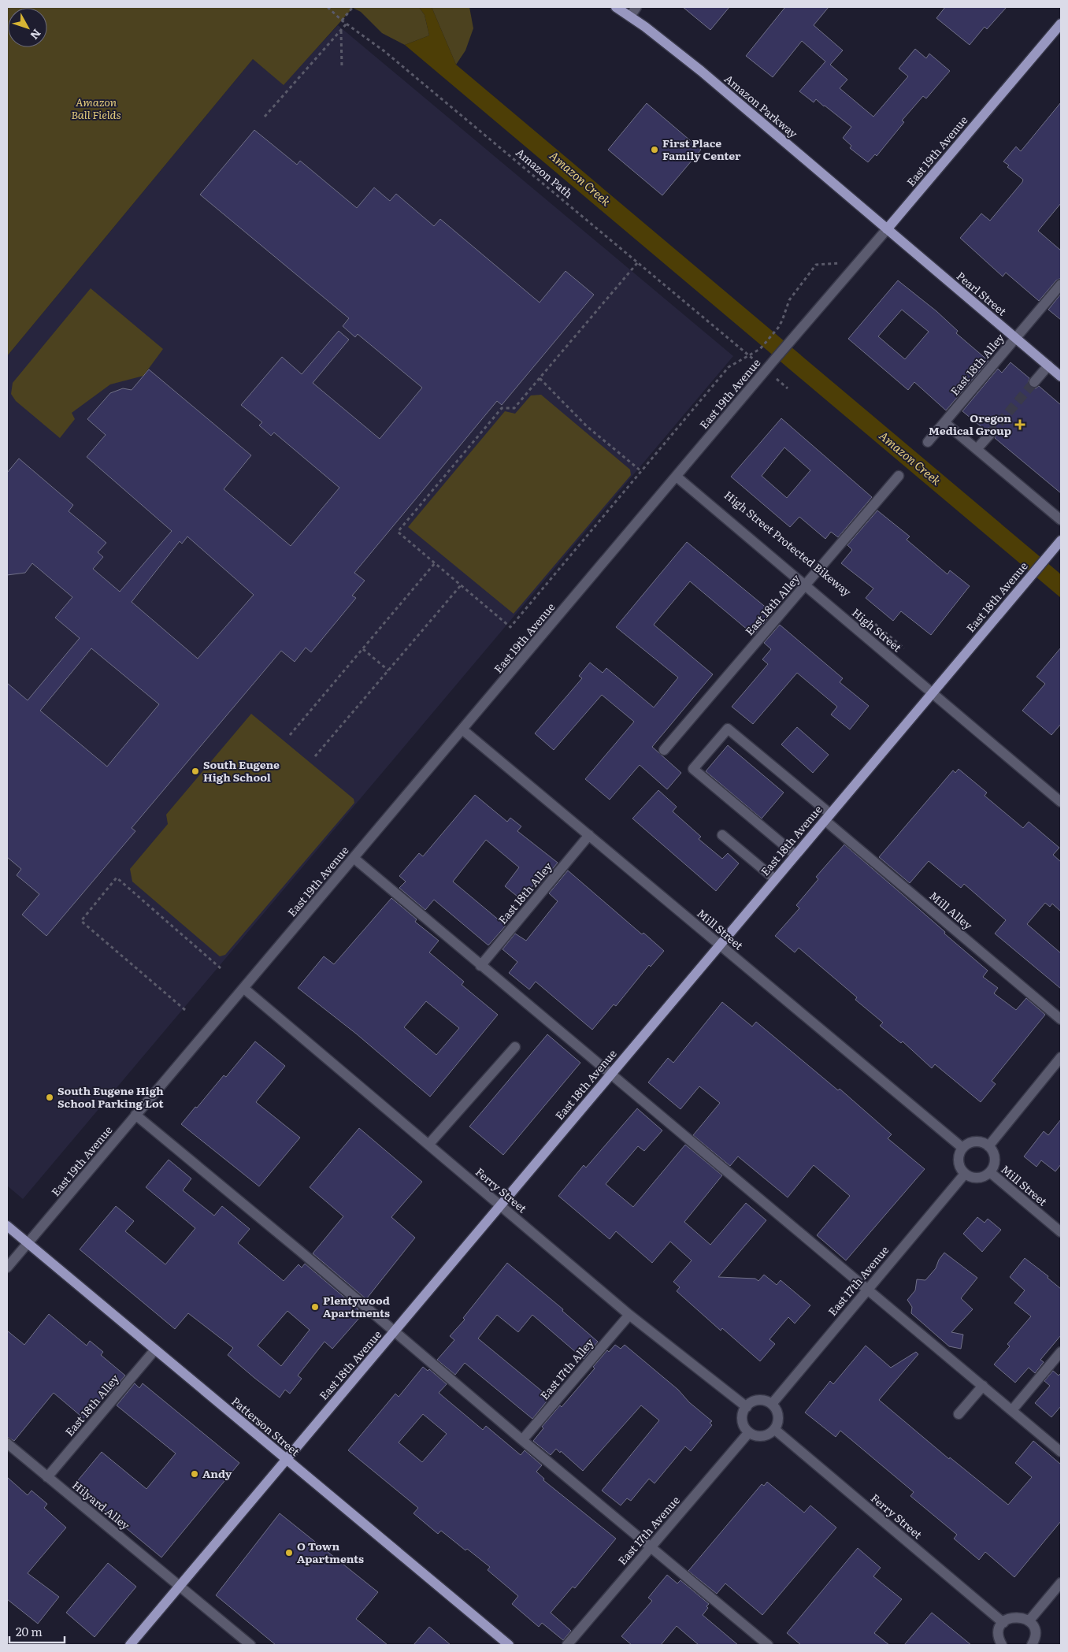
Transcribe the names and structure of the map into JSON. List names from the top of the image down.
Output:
{
  "streets": {
    "main road": [
      "Amazon Parkway",
      "East 19th Avenue",
      "Pearl Street",
      "East 18th Avenue",
      "Patterson Street"
    ],
    "street": [
      "East 18th Alley",
      "High Street",
      "Mill Alley",
      "Mill Street",
      "Ferry Street",
      "East 17th Avenue",
      "East 17th Alley",
      "Hilyard Alley"
    ],
    "path": ["Amazon Path"]
  },
  "crossings": [
    ["Amazon Parkway", "East 19th Avenue"],
    ["Amazon Parkway", "Pearl Street"],
    ["East 19th Avenue", "Pearl Street"],
    ["East 19th Avenue", "High Street"],
    ["East 19th Avenue", "Mill Street"],
    ["East 19th Avenue", "Ferry Street"],
    ["East 19th Avenue", "Patterson Street"],
    ["Pearl Street", "East 18th Alley"],
    ["East 18th Alley", "High Street"],
    ["East 18th Alley", "Mill Street"],
    ["East 18th Alley", "Patterson Street"],
    ["East 18th Alley", "Hilyard Alley"],
    ["East 18th Avenue", "High Street"],
    ["East 18th Avenue", "Mill Alley"],
    ["East 18th Avenue", "Mill Street"],
    ["East 18th Avenue", "Ferry Street"],
    ["East 18th Avenue", "Patterson Street"],
    ["East 18th Avenue", "Hilyard Alley"],
    ["Mill Street", "East 17th Avenue"],
    ["Ferry Street", "East 17th Avenue"],
    ["Ferry Street", "East 17th Alley"]
  ],
  "water": ["Amazon Creek"],
  "parks": ["Amazon Ball Fields"],
  "places": {
    "other": [
      "First Place Family Center",
      "South Eugene High School",
      "South Eugene High School Parking Lot",
      "Plentywood Apartments",
      "Andy",
      "O Town Apartments"
    ],
    "health": ["Oregon Medical Group"]
  },
  "scale_bar": "20 m",
  "north": "bottom right"
}
